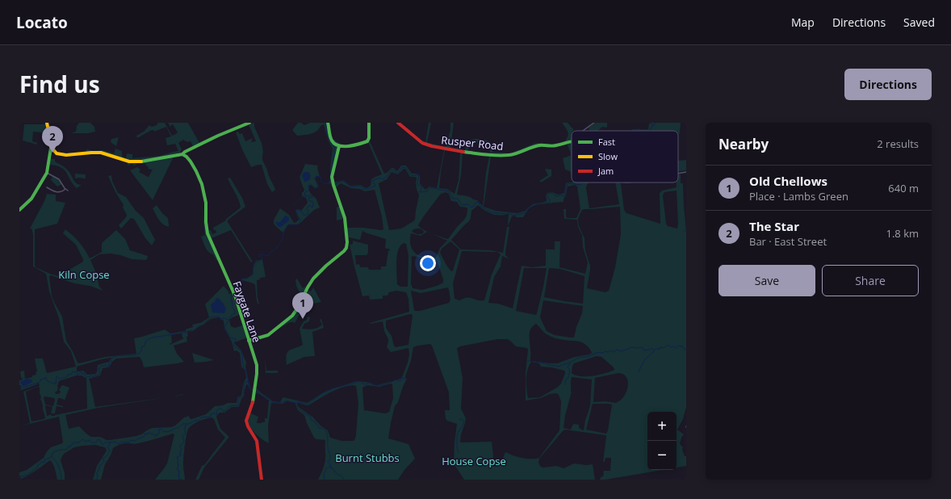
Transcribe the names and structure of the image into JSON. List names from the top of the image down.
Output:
{
  "streets": {
    "street": ["Rusper Road", "Faygate Lane"]
  },
  "parks": ["Kiln Copse", "Burnt Stubbs", "House Copse"],
  "legend": ["Fast", "Slow", "Jam"],
  "page": {
    "header": "Locato",
    "nav": ["Map", "Directions", "Saved"],
    "title": "Find us",
    "buttons": [
      "Directions",
      ["Save", "Share"]
    ],
    "heading": ["Nearby", "2 results"],
    "pins": ["2", "1"],
    "list": [
      {
        "mark": "1",
        "name": "Old Chellows",
        "note": "Place · Lambs Green",
        "value": "640 m"
      },
      {
        "mark": "2",
        "name": "The Star",
        "note": "Bar · East Street",
        "value": "1.8 km"
      }
    ],
    "map_buttons": ["+", "−"]
  }
}
